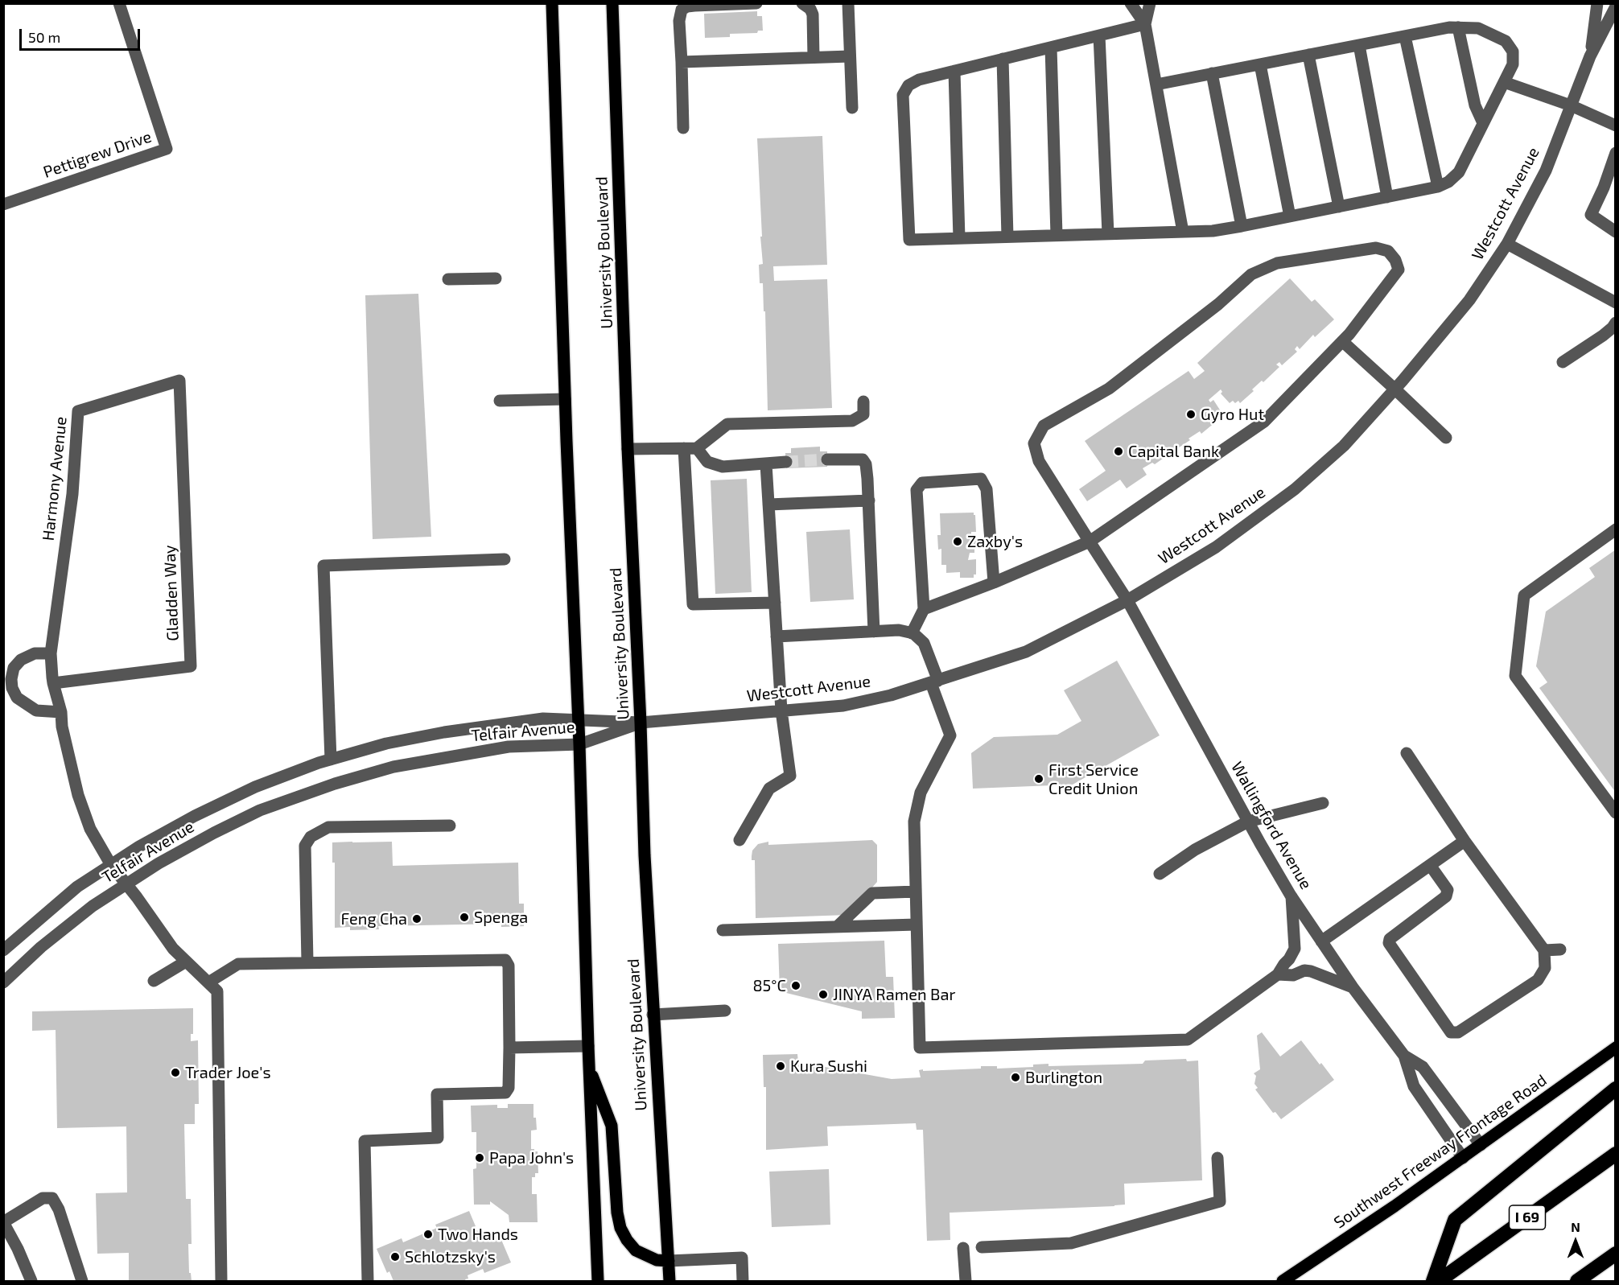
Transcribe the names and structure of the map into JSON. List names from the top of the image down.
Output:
{
  "streets": {
    "highway": ["I 69"],
    "main road": ["University Boulevard", "Southwest Freeway Frontage Road"],
    "street": [
      "Pettigrew Drive",
      "Westcott Avenue",
      "Harmony Avenue",
      "Gladden Way",
      "Telfair Avenue",
      "Wallingford Avenue"
    ]
  },
  "crossings": [
    ["Westcott Avenue", "University Boulevard"],
    ["Westcott Avenue", "Telfair Avenue"],
    ["Westcott Avenue", "Wallingford Avenue"],
    ["University Boulevard", "Telfair Avenue"],
    ["Harmony Avenue", "Gladden Way"],
    ["Harmony Avenue", "Telfair Avenue"],
    ["Wallingford Avenue", "Southwest Freeway Frontage Road"]
  ],
  "places": [
    "Gyro Hut",
    "Capital Bank",
    "Zaxby's",
    "First Service Credit Union",
    "Spenga",
    "Feng Cha",
    "85°C",
    "JINYA Ramen Bar",
    "Kura Sushi",
    "Trader Joe's",
    "Burlington",
    "Papa John's",
    "Two Hands",
    "Schlotzsky's"
  ],
  "scale_bar": "50 m",
  "north": "top"
}
